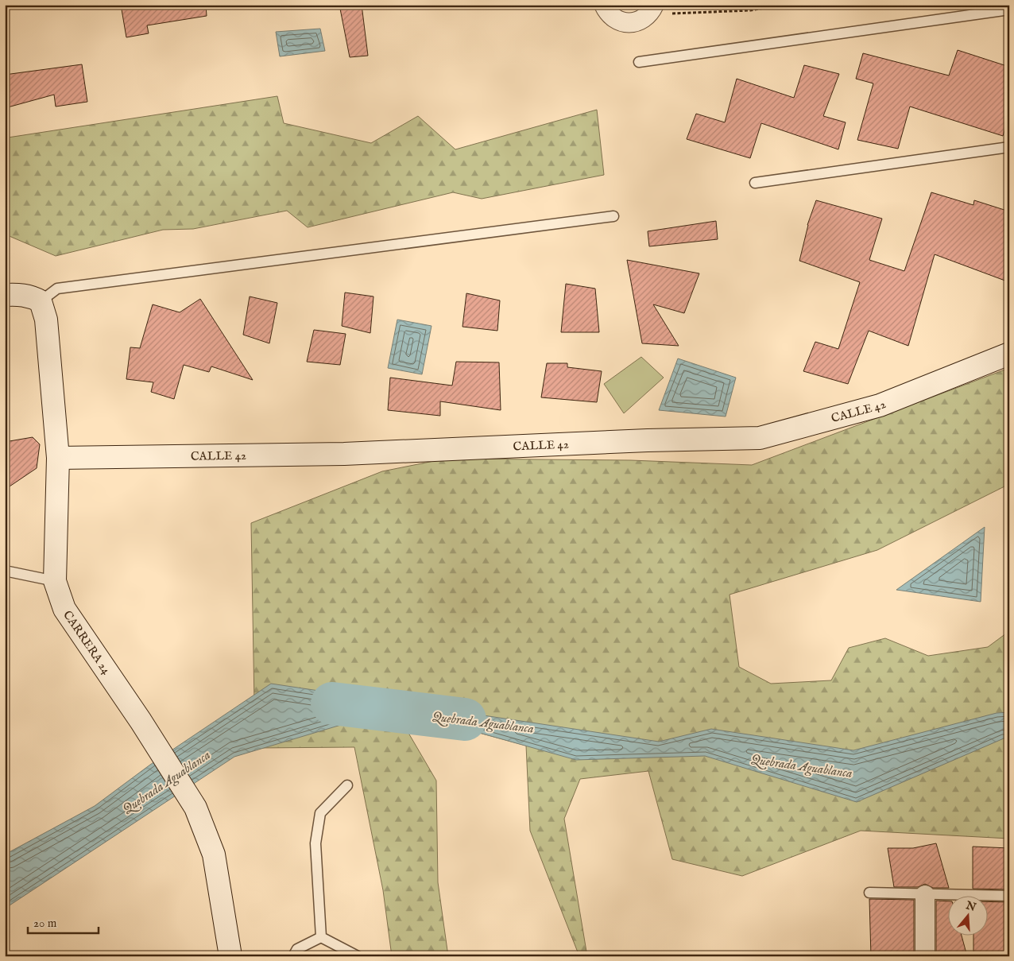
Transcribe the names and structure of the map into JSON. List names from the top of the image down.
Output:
{
  "streets": {
    "street": ["CALLE 42", "CARRERA 24"]
  },
  "crossings": [
    ["CALLE 42", "CARRERA 24"]
  ],
  "water": ["Quebrada Aguablanca"],
  "scale_bar": "20 m",
  "north": "top"
}
